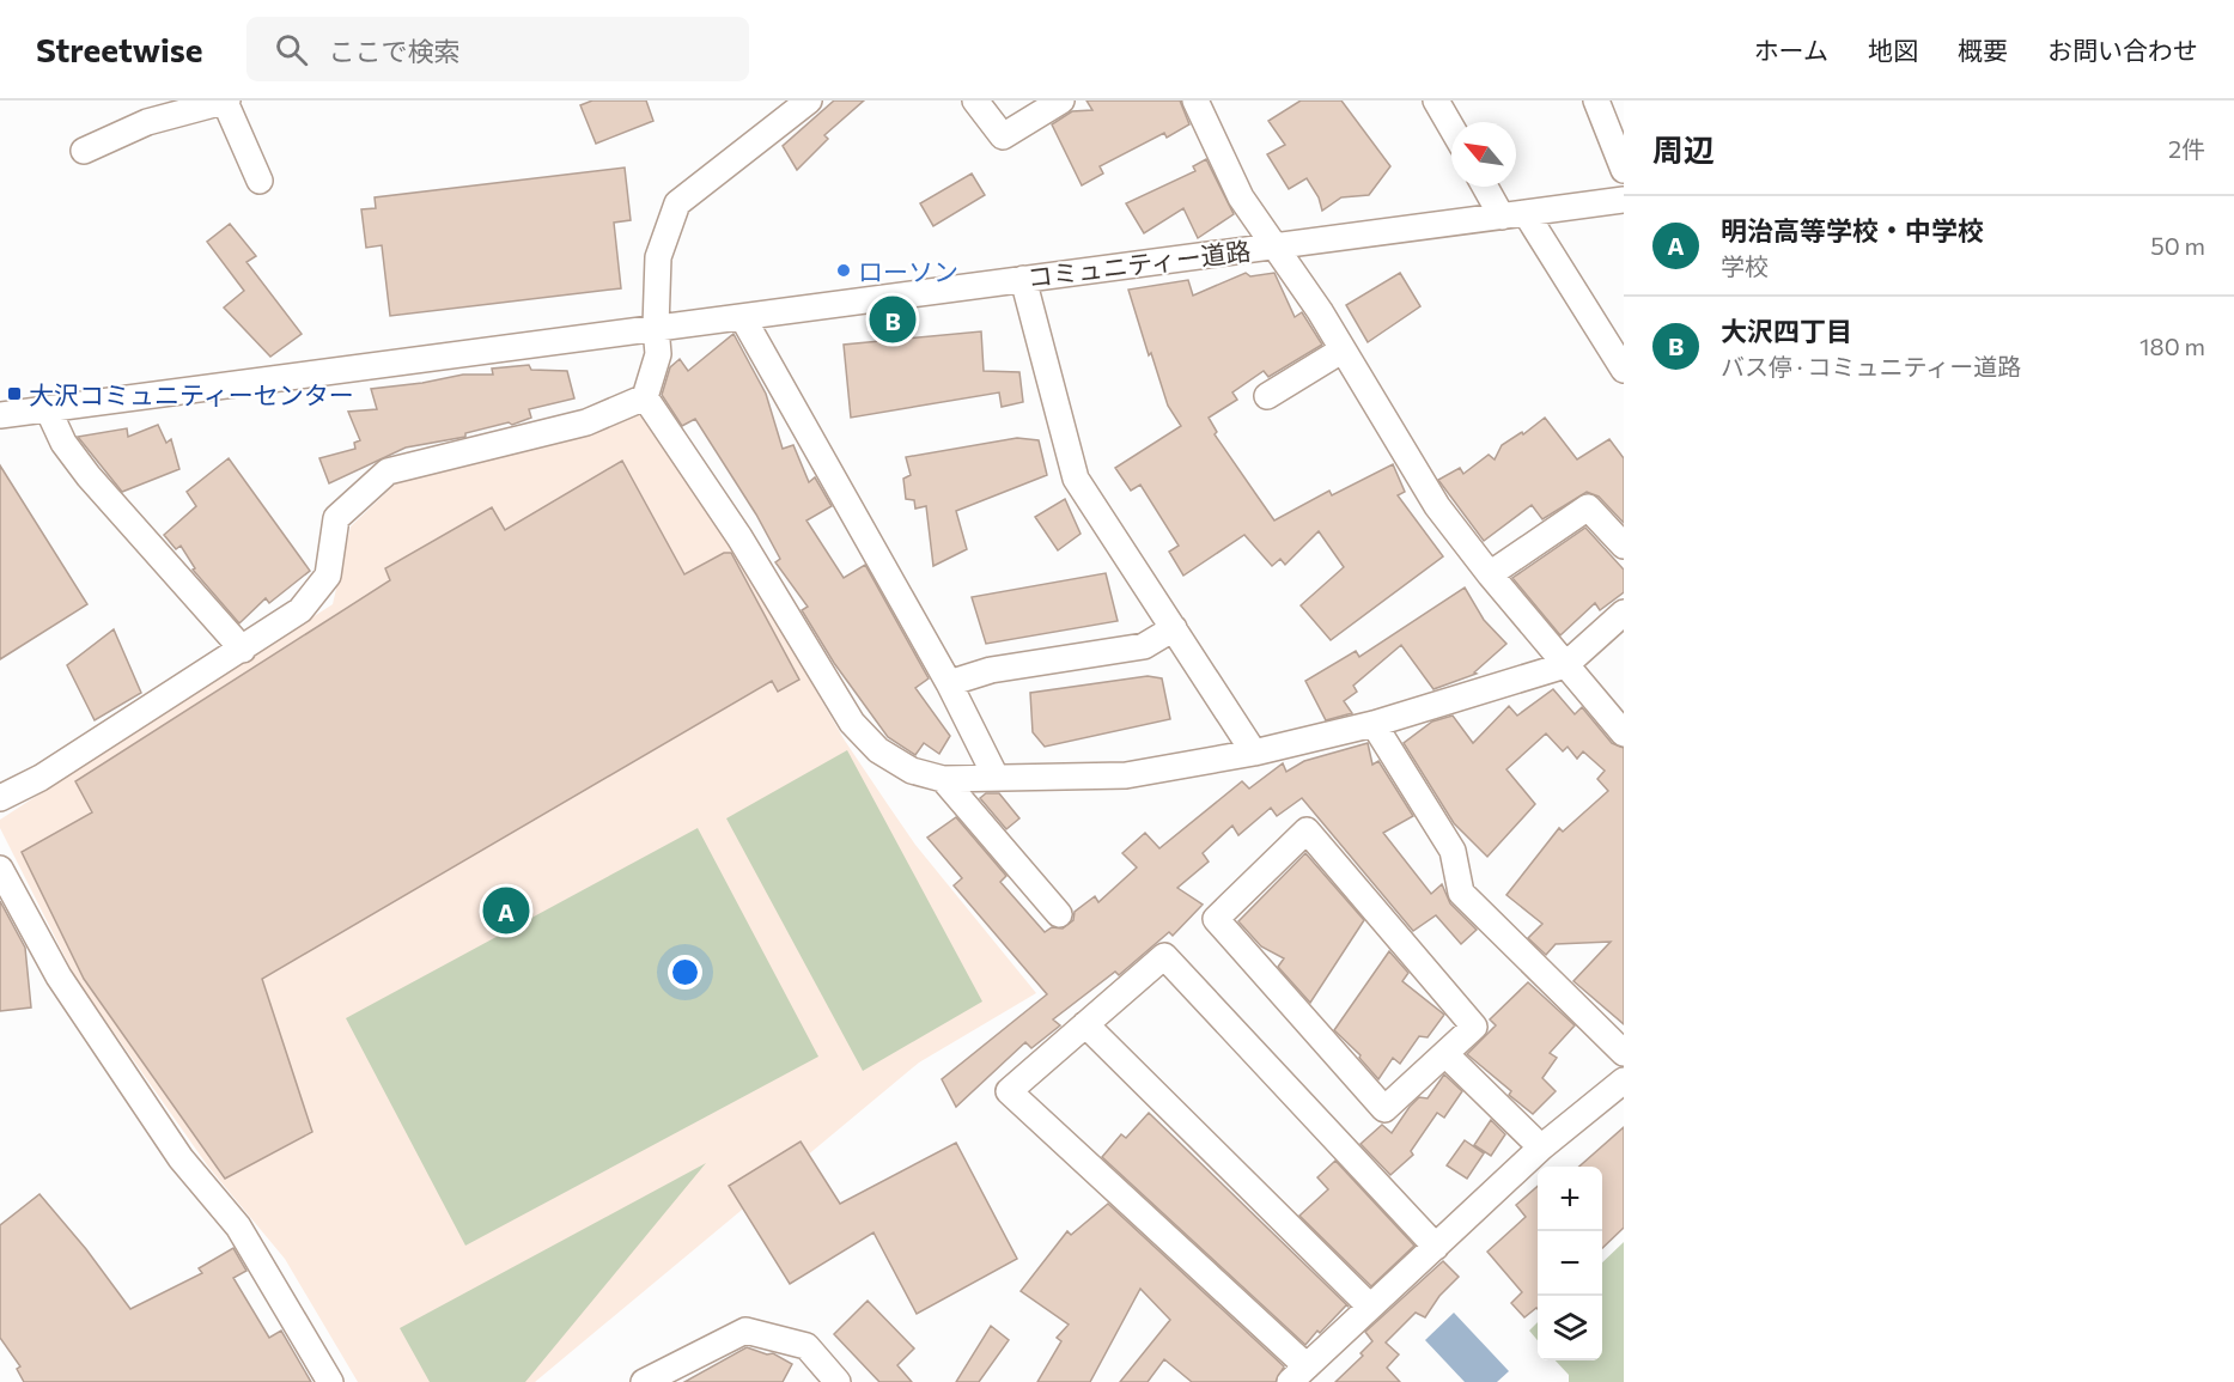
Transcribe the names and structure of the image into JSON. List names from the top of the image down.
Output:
{
  "streets": {
    "street": ["コミュニティー道路"]
  },
  "places": {
    "other": ["ローソン"],
    "transit": ["大沢コミュニティーセンター"]
  },
  "north": "top left",
  "page": {
    "header": "Streetwise",
    "search": "ここで検索",
    "nav": [
      "ホーム",
      "地図",
      "概要",
      "お問い合わせ"
    ],
    "heading": ["周辺", "2件"],
    "list": [
      {
        "mark": "A",
        "name": "明治高等学校・中学校",
        "note": "学校",
        "value": "50 m"
      },
      {
        "mark": "B",
        "name": "大沢四丁目",
        "note": "バス停 · コミュニティー道路",
        "value": "180 m"
      }
    ],
    "pins": ["B", "A"],
    "map_buttons": ["+", "−"]
  }
}
